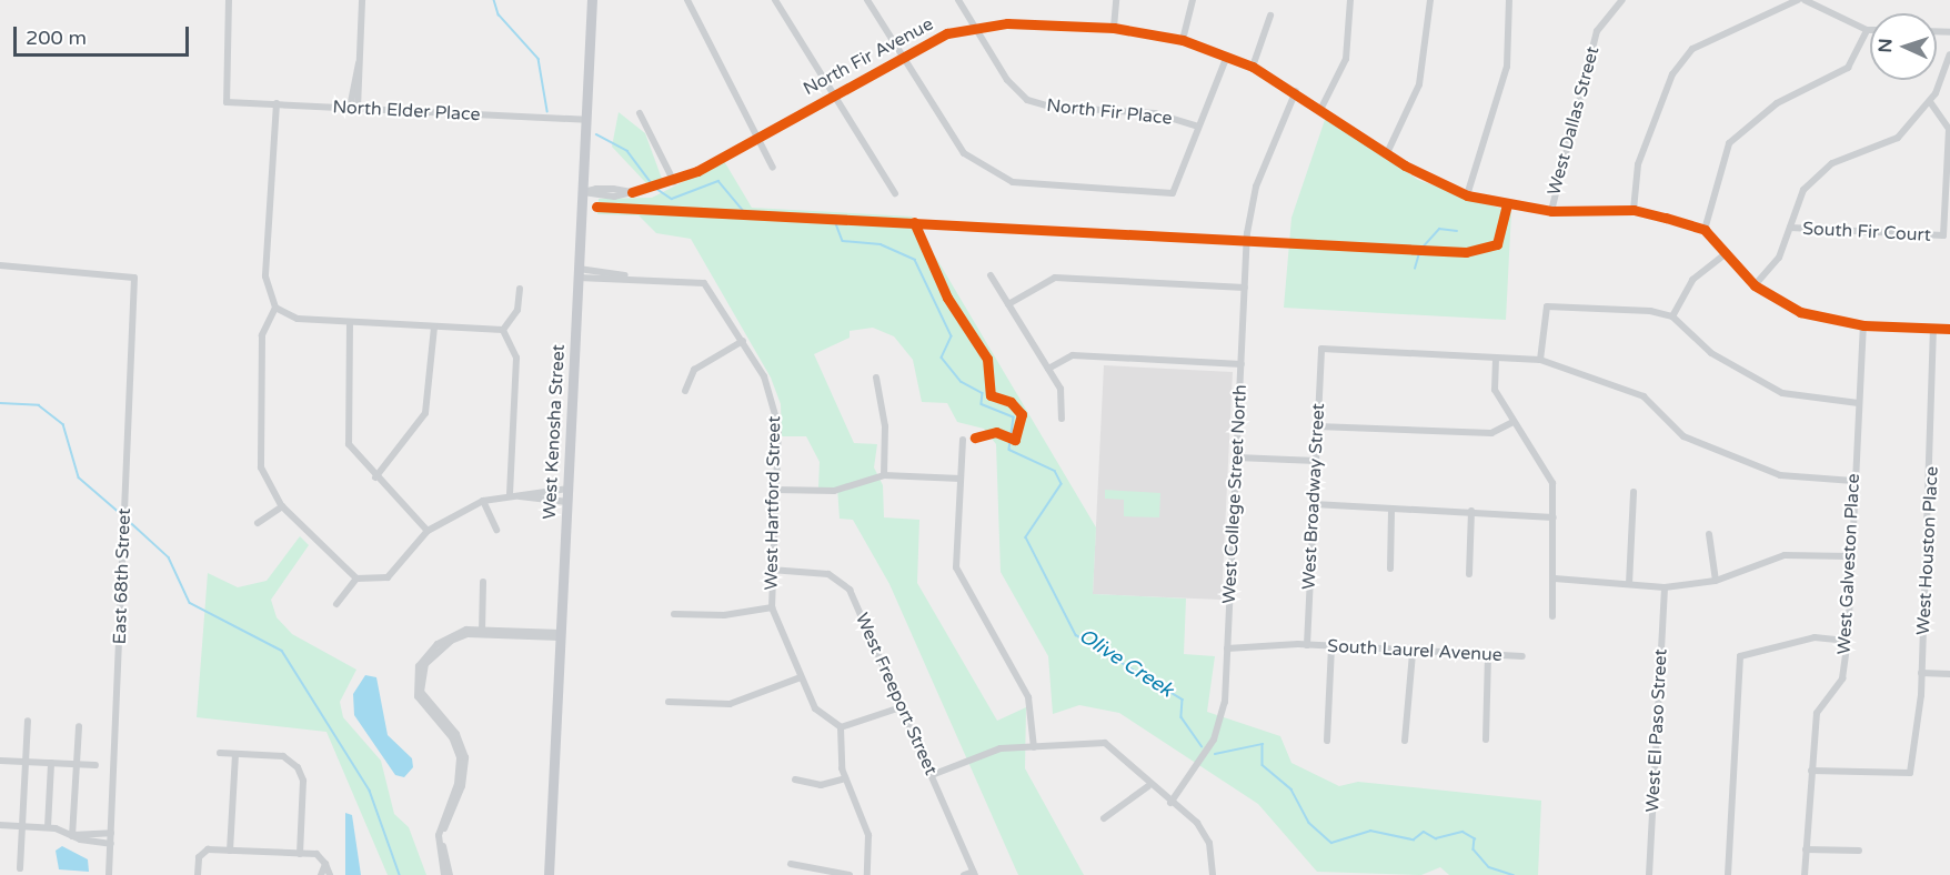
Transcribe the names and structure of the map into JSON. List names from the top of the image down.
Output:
{
  "streets": {
    "main road": ["West Kenosha Street"],
    "street": [
      "North Fir Avenue",
      "North Elder Place",
      "North Fir Place",
      "West Dallas Street",
      "South Fir Court",
      "West College Street North",
      "West Broadway Street",
      "West Hartford Street",
      "West Houston Place",
      "West Galveston Place",
      "East 68th Street",
      "South Laurel Avenue",
      "West Freeport Street",
      "West El Paso Street"
    ]
  },
  "crossings": [
    ["North Fir Avenue", "North Fir Place"],
    ["North Fir Avenue", "West Dallas Street"],
    ["North Fir Avenue", "West Kenosha Street"],
    ["North Fir Avenue", "West College Street North"],
    ["North Elder Place", "West Kenosha Street"],
    ["West Kenosha Street", "West Hartford Street"],
    ["West College Street North", "South Laurel Avenue"],
    ["West Broadway Street", "South Laurel Avenue"],
    ["West Hartford Street", "West Freeport Street"],
    ["West Houston Place", "West Galveston Place"]
  ],
  "water": ["Olive Creek"],
  "scale_bar": "200 m",
  "north": "left"
}
